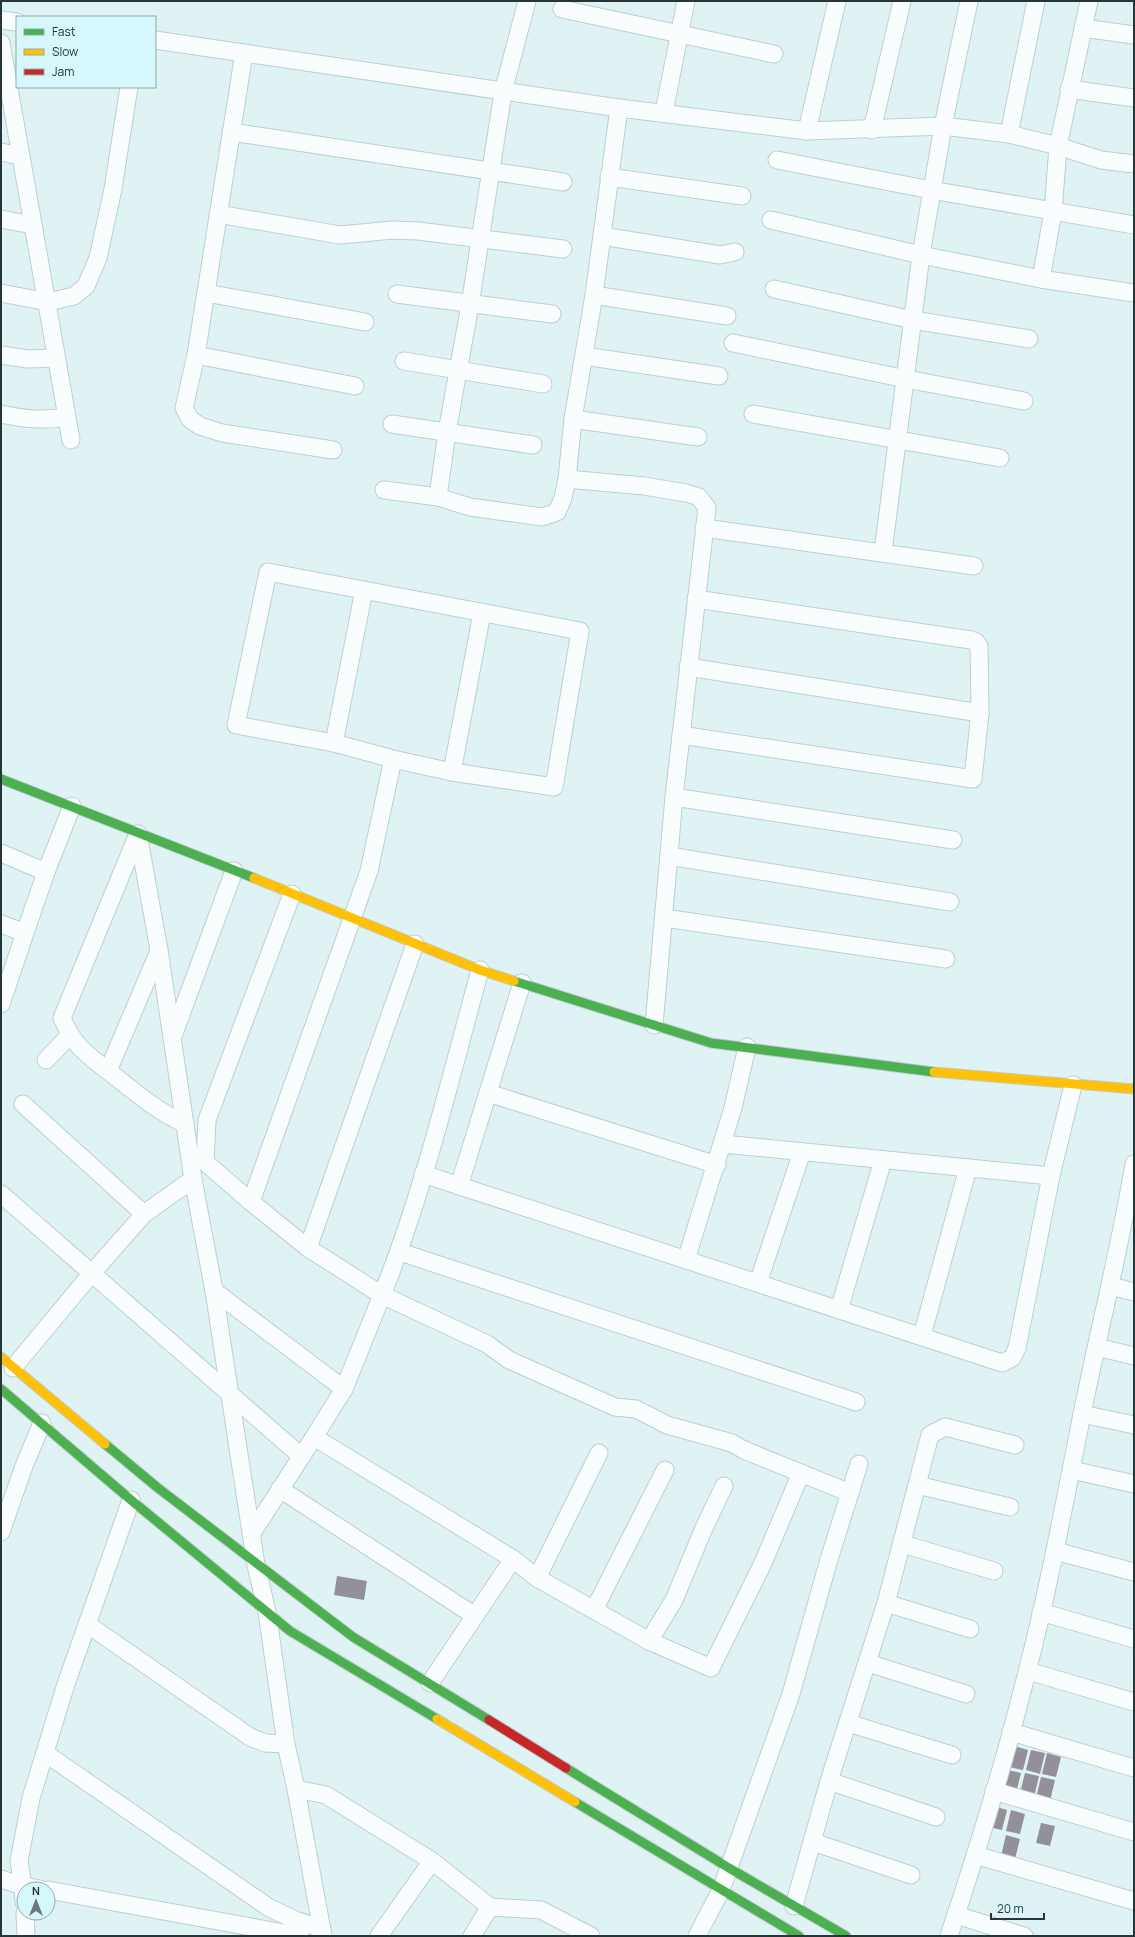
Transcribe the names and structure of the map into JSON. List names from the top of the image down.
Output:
{
  "legend": ["Fast", "Slow", "Jam"],
  "scale_bar": "20 m",
  "north": "top"
}
